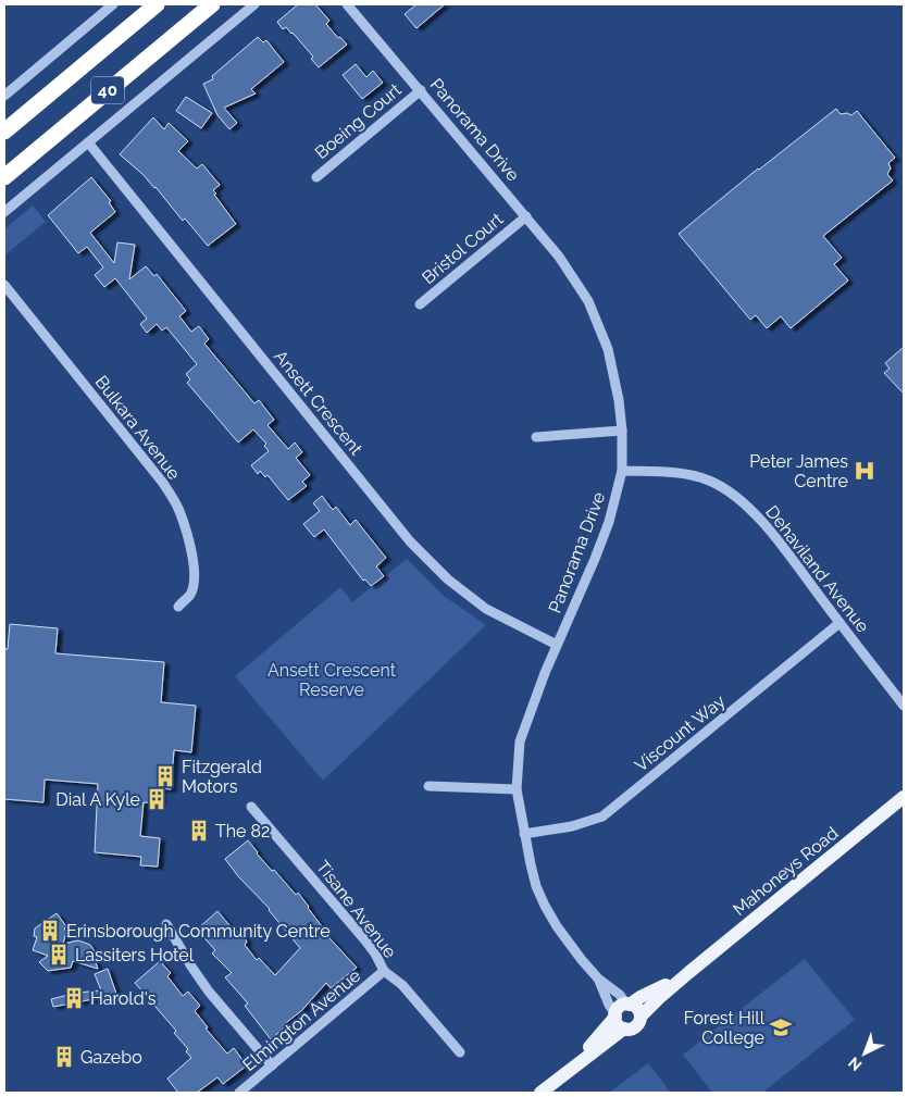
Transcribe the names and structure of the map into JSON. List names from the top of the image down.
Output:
{
  "streets": {
    "highway": ["40"],
    "main road": ["Mahoneys Road"],
    "street": [
      "Boeing Court",
      "Panorama Drive",
      "Bristol Court",
      "Ansett Crescent",
      "Bulkara Avenue",
      "Dehaviland Avenue",
      "Viscount Way",
      "Tisane Avenue",
      "Elmington Avenue"
    ]
  },
  "crossings": [
    ["Boeing Court", "Panorama Drive"],
    ["Panorama Drive", "Bristol Court"],
    ["Panorama Drive", "Ansett Crescent"],
    ["Panorama Drive", "Dehaviland Avenue"],
    ["Panorama Drive", "Viscount Way"],
    ["Panorama Drive", "Mahoneys Road"],
    ["Dehaviland Avenue", "Viscount Way"],
    ["Tisane Avenue", "Elmington Avenue"]
  ],
  "parks": ["Ansett Crescent Reserve"],
  "places": {
    "hospital": ["Peter James Centre"],
    "building": [
      "Fitzgerald Motors",
      "Dial A Kyle",
      "The 82",
      "Erinsborough Community Centre",
      "Lassiters Hotel",
      "Harold's",
      "Gazebo"
    ],
    "school or university": ["Forest Hill College"]
  },
  "north": "bottom left"
}
